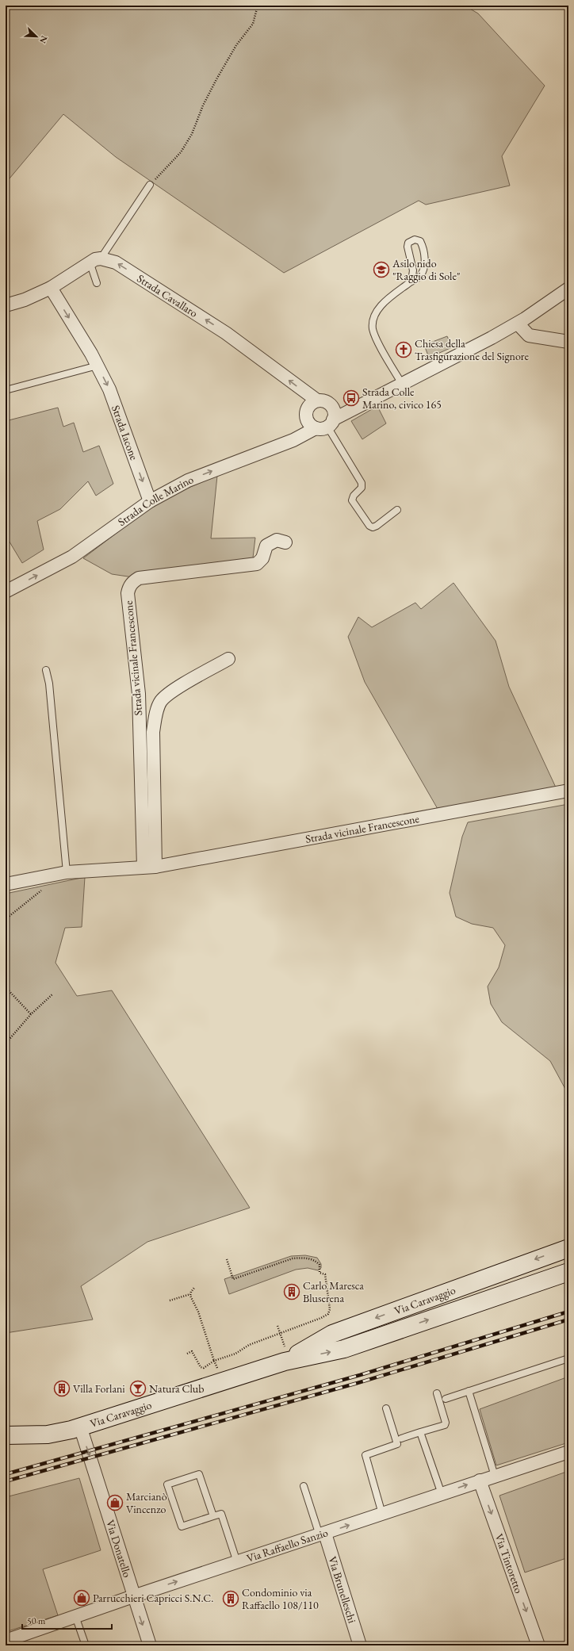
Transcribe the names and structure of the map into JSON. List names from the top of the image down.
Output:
{
  "streets": {
    "street": [
      "Strada Cavallaro",
      "Strada Iacone",
      "Strada Colle Marino",
      "Strada vicinale Francescone",
      "Via Caravaggio",
      "Via Raffaello Sanzio",
      "Via Donatello",
      "Via Tintoretto",
      "Via Brunelleschi"
    ]
  },
  "crossings": [
    ["Strada Cavallaro", "Strada Colle Marino"],
    ["Strada Iacone", "Strada Colle Marino"],
    ["Via Caravaggio", "Via Donatello"],
    ["Via Raffaello Sanzio", "Via Donatello"],
    ["Via Raffaello Sanzio", "Via Tintoretto"],
    ["Via Raffaello Sanzio", "Via Brunelleschi"]
  ],
  "one_way": [
    "Strada Cavallaro",
    "Strada Iacone",
    "Strada Colle Marino",
    "Via Raffaello Sanzio",
    "Via Donatello",
    "Via Tintoretto"
  ],
  "places": {
    "school or university": ["Asilo nido \"Raggio di Sole\""],
    "church": ["Chiesa della Trasfigurazione del Signore"],
    "bus stop": ["Strada Colle Marino, civico 165"],
    "building": ["Carlo Maresca Bluserena", "Villa Forlani", "Condominio via Raffaello 108/110"],
    "bar": ["Natura Club"],
    "shop": ["Marcianò Vincenzo", "Parrucchieri Capricci S.N.C."]
  },
  "scale_bar": "50 m",
  "north": "bottom right"
}
